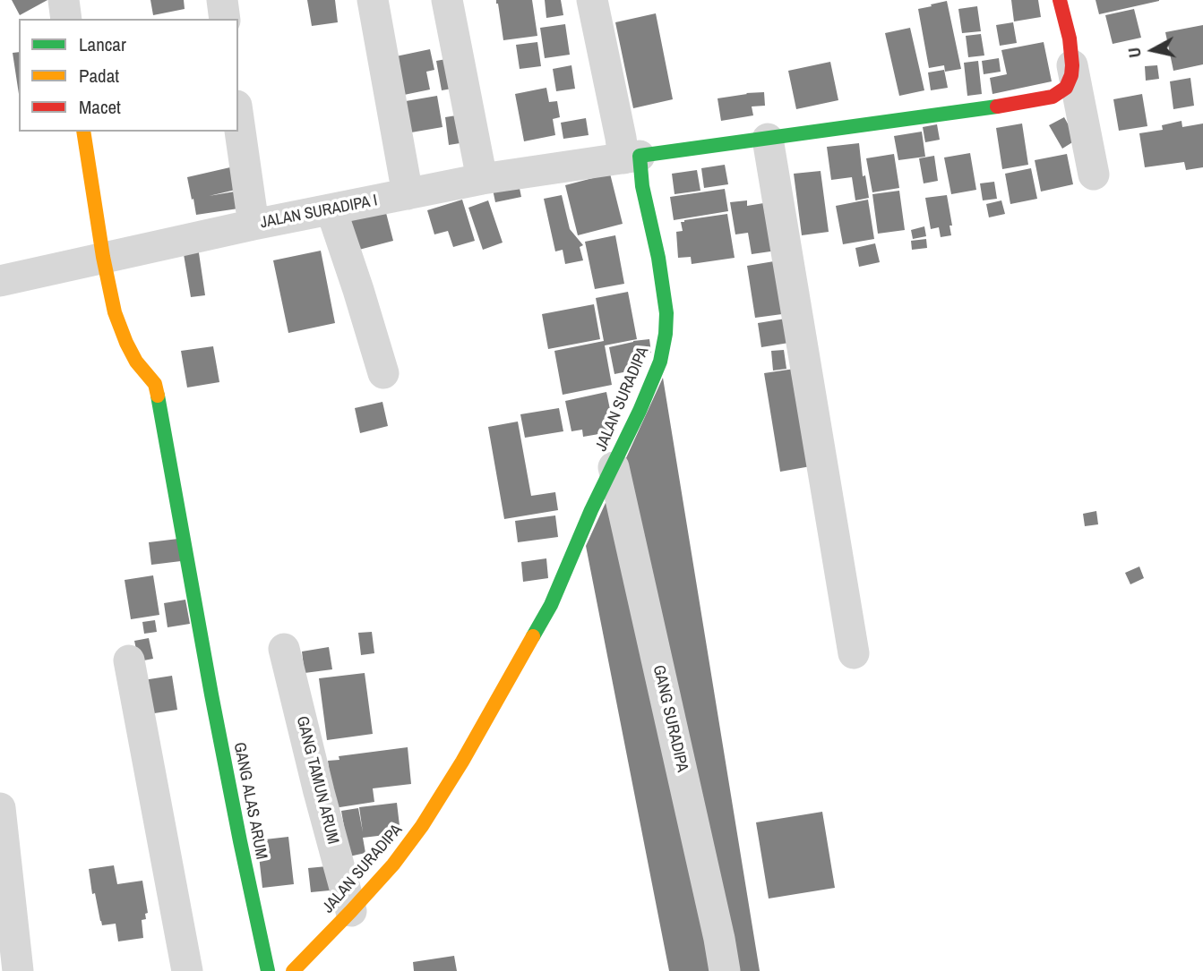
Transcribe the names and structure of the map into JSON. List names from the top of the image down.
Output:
{
  "streets": {
    "street": [
      "JALAN SURADIPA I",
      "JALAN SURADIPA",
      "GANG SURADIPA",
      "GANG TAMUN ARUM",
      "GANG ALAS ARUM"
    ]
  },
  "crossings": [
    ["JALAN SURADIPA I", "JALAN SURADIPA"],
    ["JALAN SURADIPA I", "GANG ALAS ARUM"],
    ["JALAN SURADIPA", "GANG SURADIPA"],
    ["JALAN SURADIPA", "GANG TAMUN ARUM"]
  ],
  "legend": ["Lancar", "Padat", "Macet"],
  "north": "left"
}
